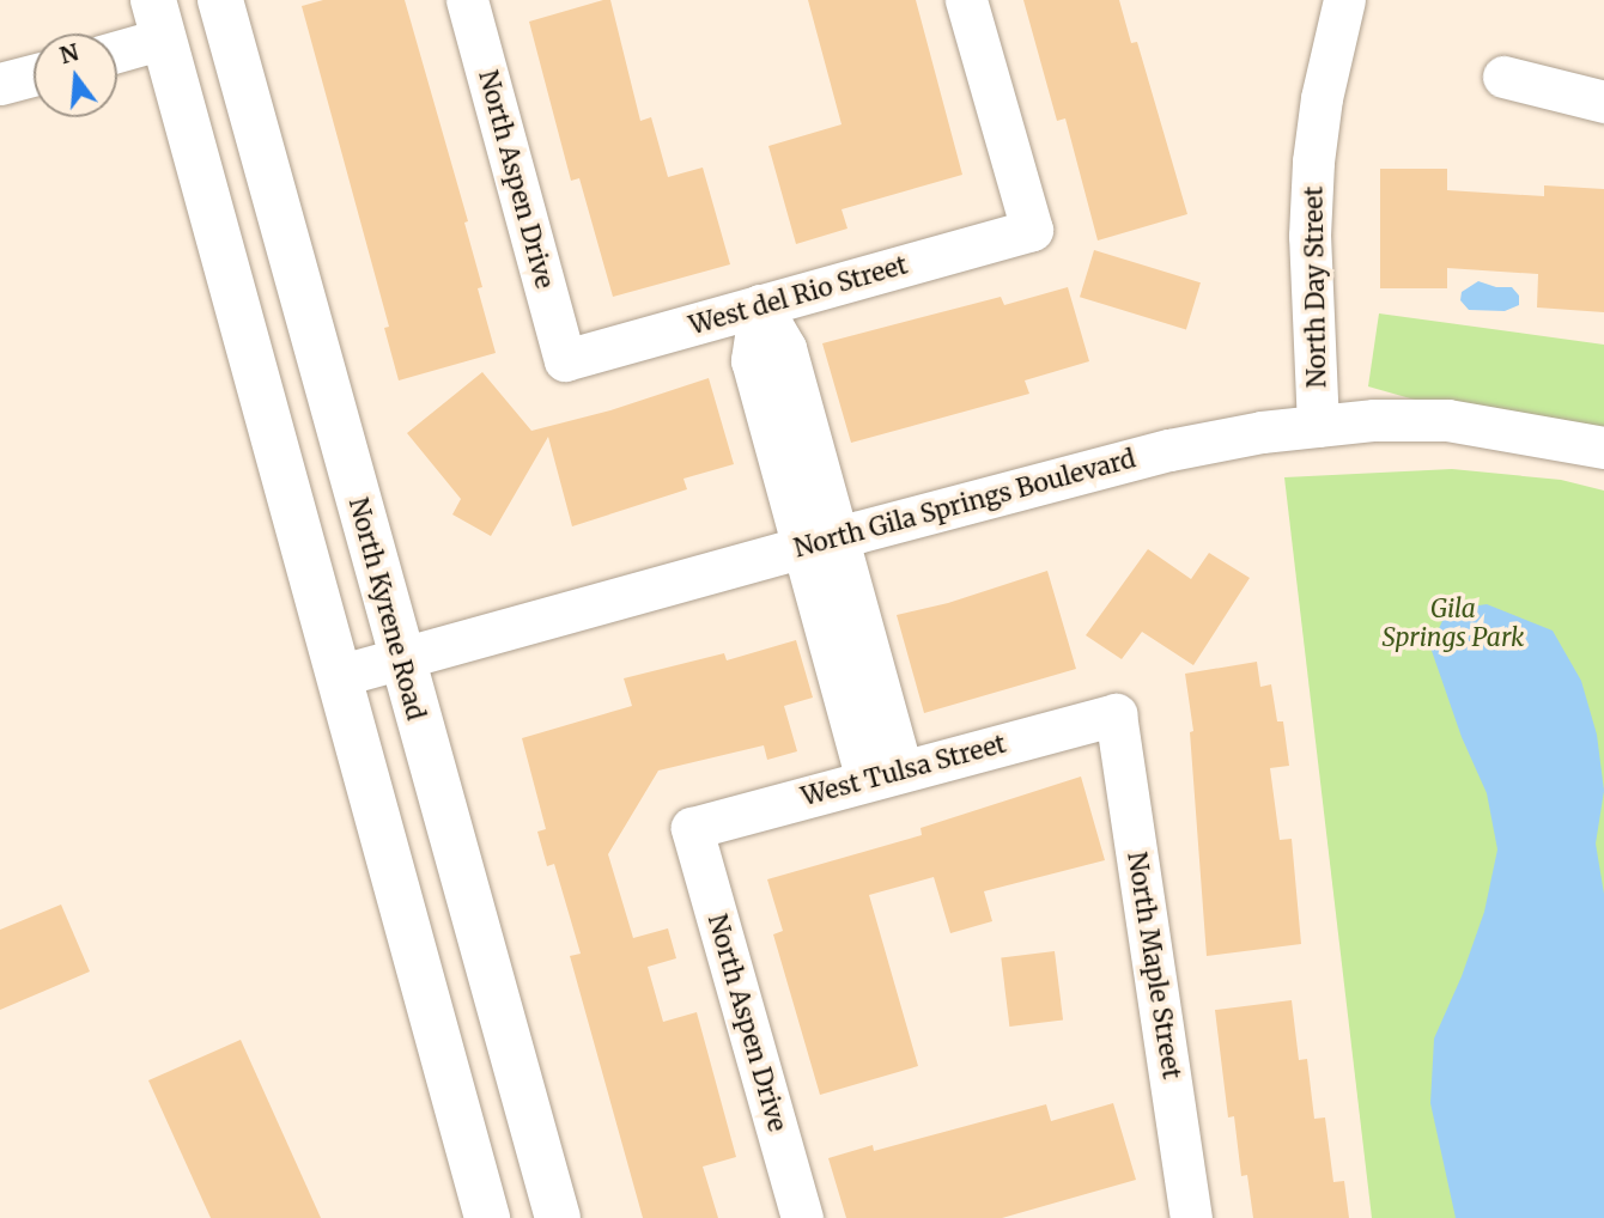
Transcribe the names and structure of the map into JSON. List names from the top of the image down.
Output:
{
  "streets": {
    "main road": ["North Kyrene Road"],
    "street": [
      "North Aspen Drive",
      "North Day Street",
      "West del Rio Street",
      "North Gila Springs Boulevard",
      "West Tulsa Street",
      "North Maple Street"
    ]
  },
  "crossings": [
    ["North Aspen Drive", "West del Rio Street"],
    ["North Aspen Drive", "West Tulsa Street"],
    ["North Day Street", "North Gila Springs Boulevard"],
    ["North Gila Springs Boulevard", "North Kyrene Road"],
    ["West Tulsa Street", "North Maple Street"]
  ],
  "parks": ["Gila Springs Park"],
  "north": "top"
}
